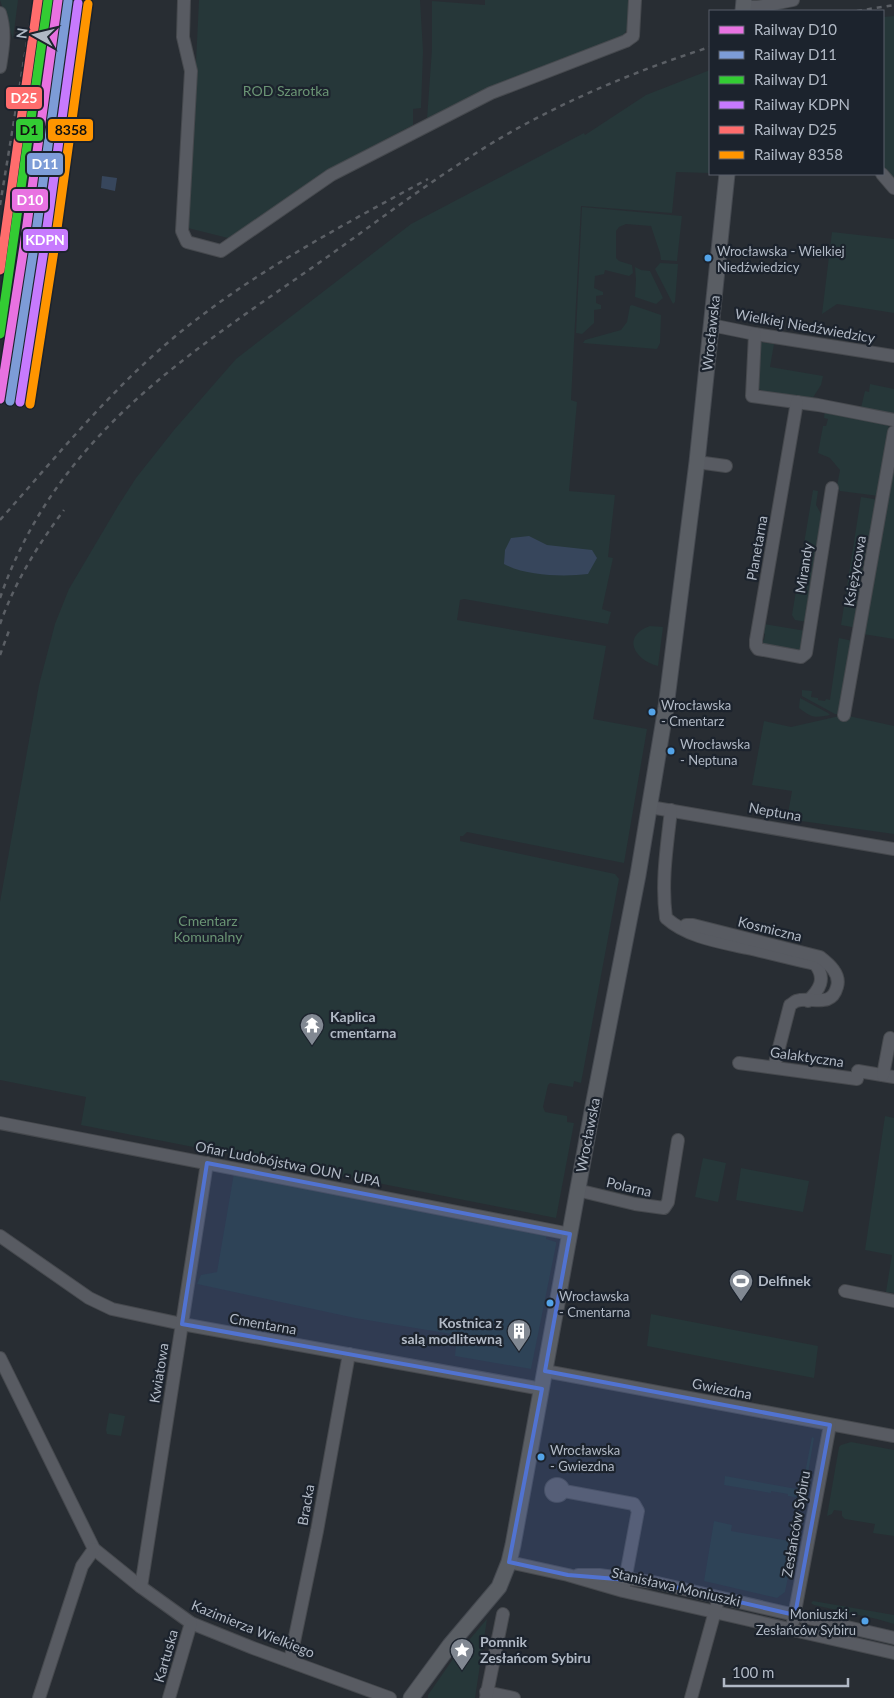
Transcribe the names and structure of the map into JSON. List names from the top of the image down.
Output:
{
  "streets": {
    "main road": ["Wrocławska"],
    "street": [
      "Wielkiej Niedźwiedzicy",
      "Planetarna",
      "Mirandy",
      "Księżycowa",
      "Neptuna",
      "Kosmiczna",
      "Galaktyczna",
      "Ofiar Ludobójstwa OUN - UPA",
      "Polarna",
      "Cmentarna",
      "Kwiatowa",
      "Gwiezdna",
      "Bracka",
      "Zesłańców Sybiru",
      "Stanisława Moniuszki",
      "Kazimierza Wielkiego",
      "Kartuska"
    ]
  },
  "crossings": [
    ["Wielkiej Niedźwiedzicy", "Wrocławska"],
    ["Wrocławska", "Neptuna"],
    ["Wrocławska", "Ofiar Ludobójstwa OUN - UPA"],
    ["Wrocławska", "Polarna"],
    ["Wrocławska", "Cmentarna"],
    ["Wrocławska", "Gwiezdna"],
    ["Wrocławska", "Stanisława Moniuszki"],
    ["Planetarna", "Mirandy"],
    ["Kosmiczna", "Galaktyczna"],
    ["Ofiar Ludobójstwa OUN - UPA", "Kwiatowa"],
    ["Cmentarna", "Kwiatowa"],
    ["Cmentarna", "Bracka"],
    ["Kwiatowa", "Kazimierza Wielkiego"],
    ["Gwiezdna", "Zesłańców Sybiru"],
    ["Bracka", "Kazimierza Wielkiego"],
    ["Zesłańców Sybiru", "Stanisława Moniuszki"],
    ["Kazimierza Wielkiego", "Kartuska"]
  ],
  "parks": ["ROD Szarotka", "Cmentarz Komunalny"],
  "places": {
    "other": [
      "Wrocławska - Wielkiej Niedźwiedzicy",
      "Wrocławska - Cmentarz",
      "Wrocławska - Neptuna",
      "Wrocławska - Cmentarna",
      "Wrocławska - Gwiezdna",
      "Moniuszki - Zesłańców Sybiru"
    ],
    "temple": ["Kaplica cmentarna"],
    "sports": ["Delfinek"],
    "building": ["Kostnica z salą modlitewną"],
    "place": ["Pomnik Zesłańcom Sybiru"]
  },
  "lines": [
    "rail line D10",
    "rail line D1",
    "rail line D25",
    "rail line D11",
    "rail line KDPN",
    "rail line 8358"
  ],
  "legend": [
    "Railway D10",
    "Railway D11",
    "Railway D1",
    "Railway KDPN",
    "Railway D25",
    "Railway 8358"
  ],
  "scale_bar": "100 m",
  "north": "left"
}
